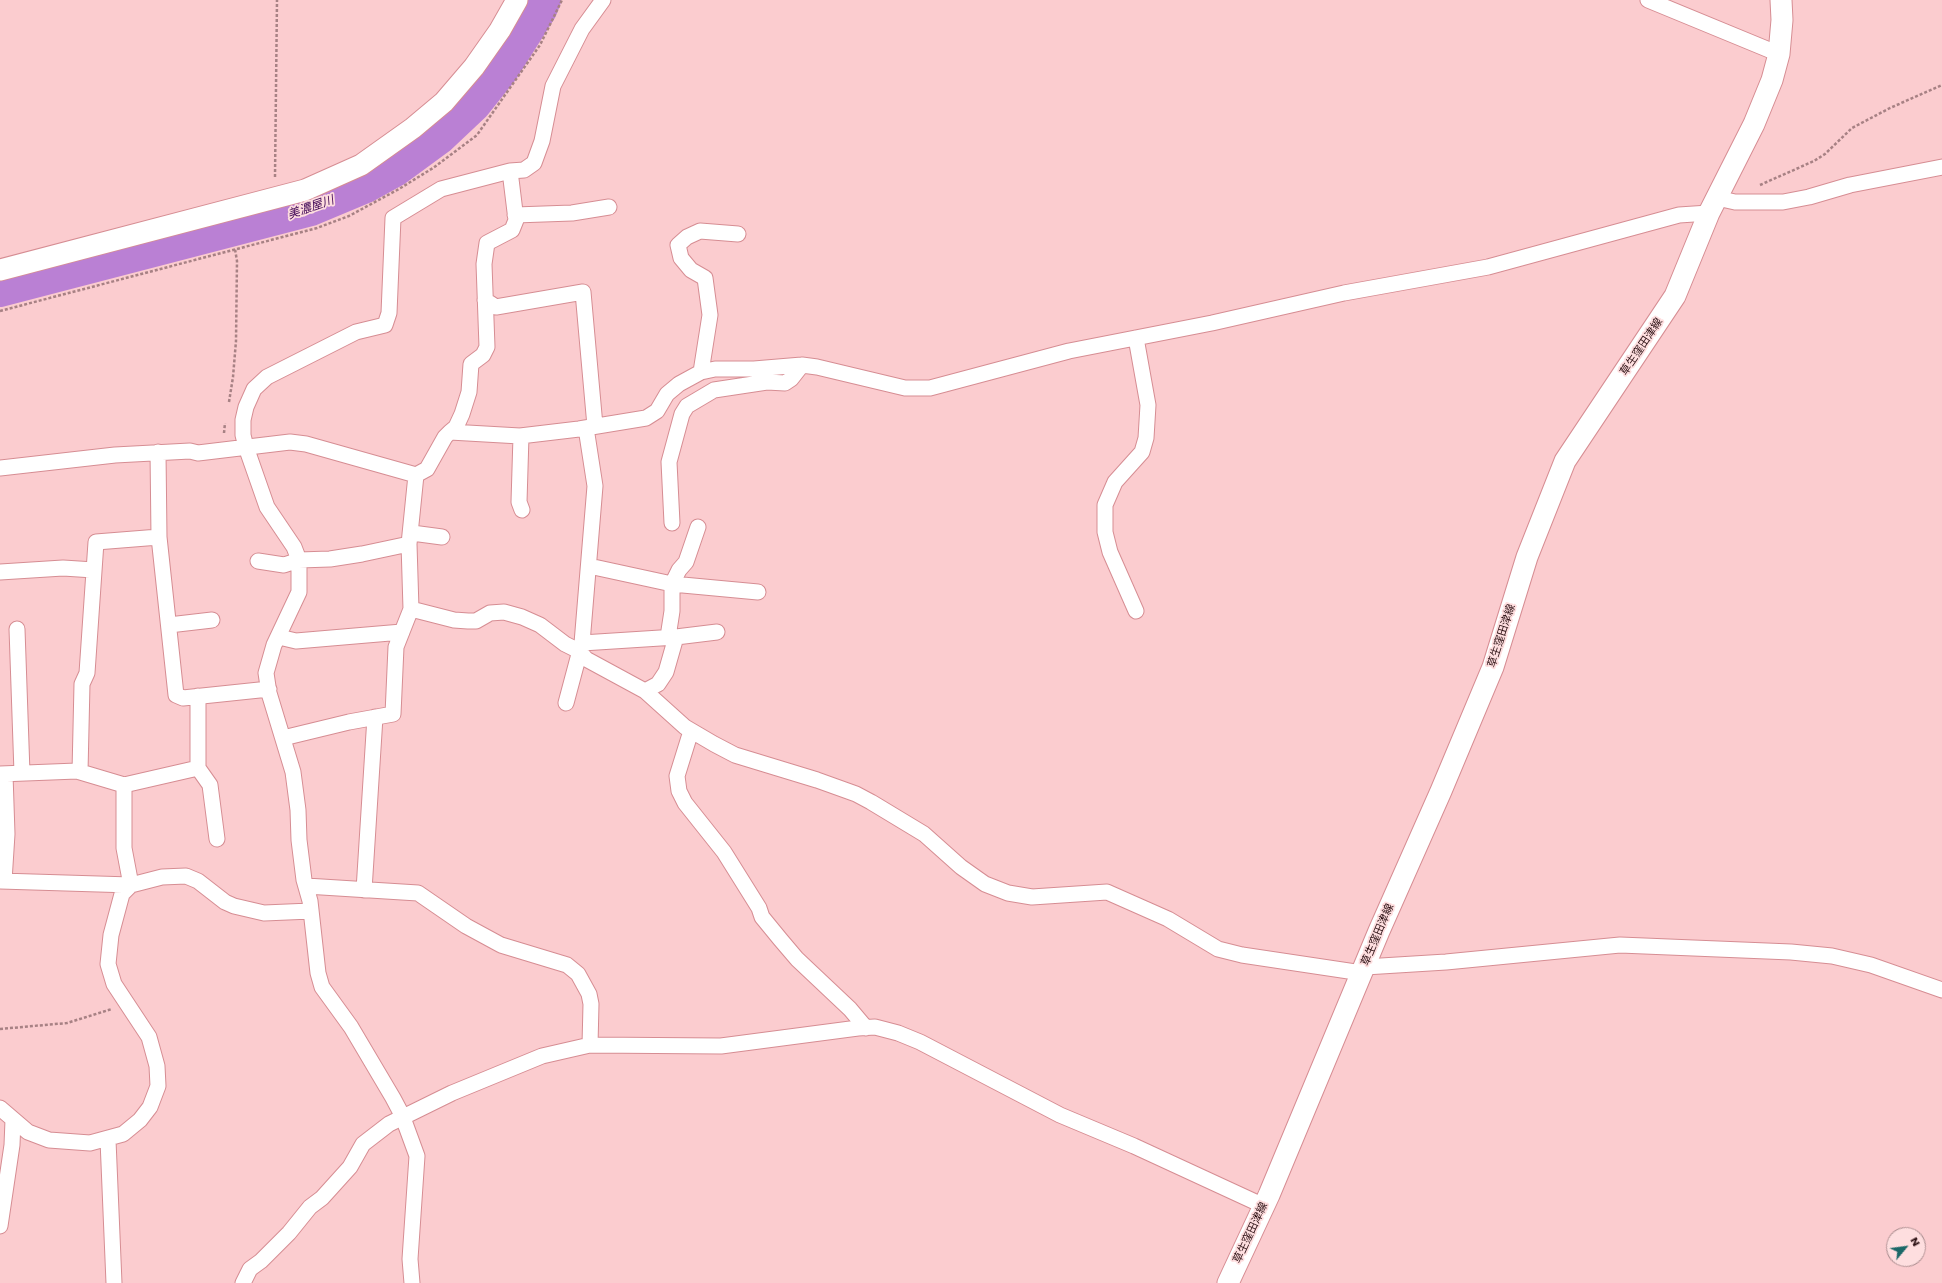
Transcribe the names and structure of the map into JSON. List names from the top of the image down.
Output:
{
  "streets": {
    "main road": ["草生窪田津線"]
  },
  "water": ["美濃屋川"],
  "north": "top right"
}
